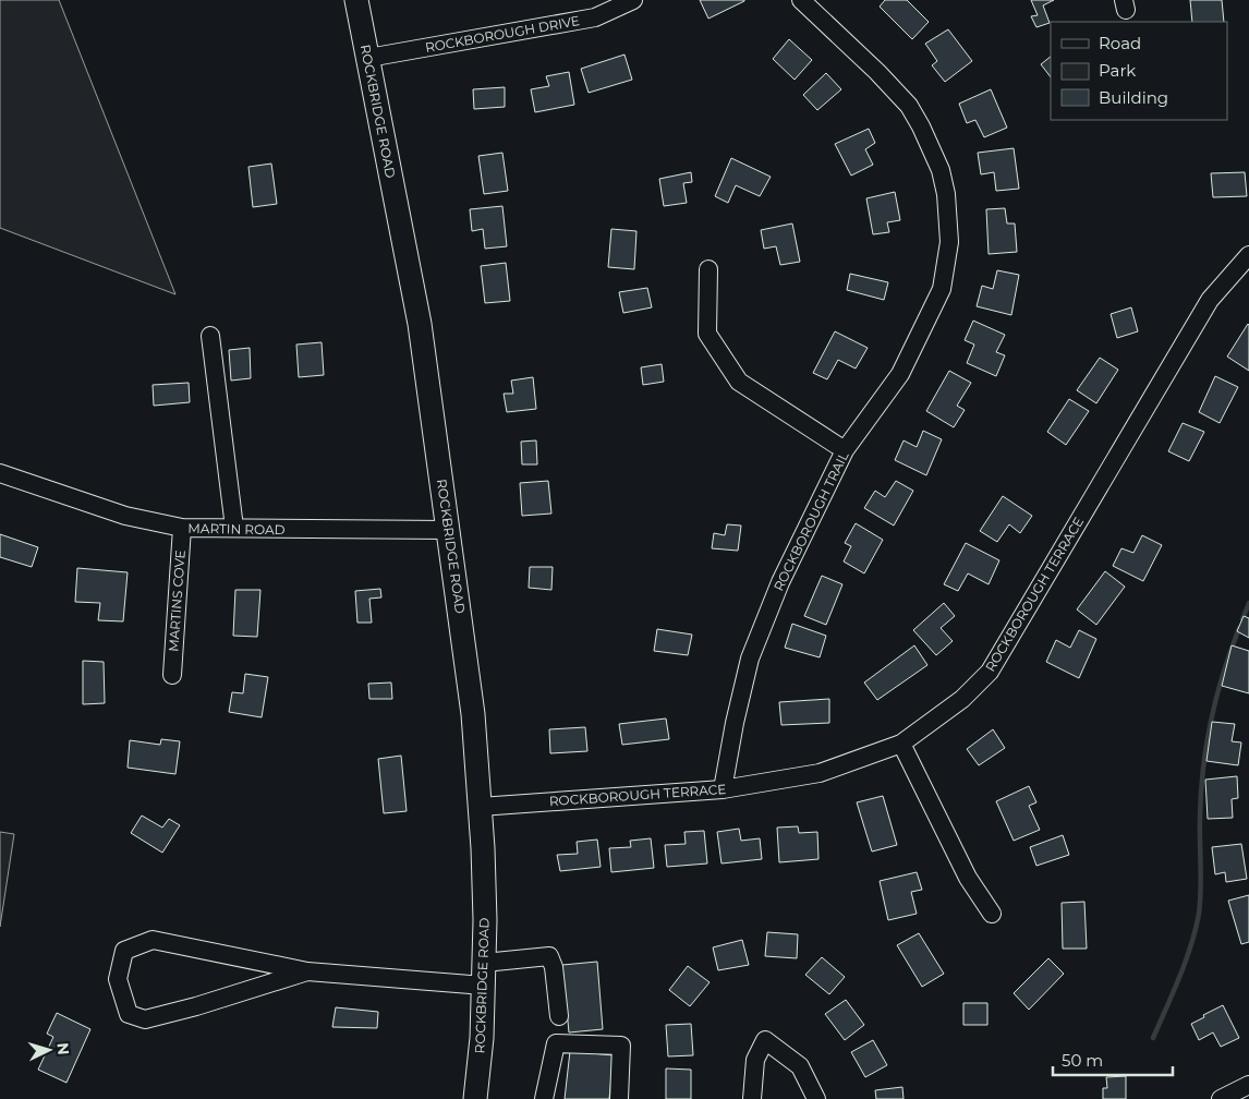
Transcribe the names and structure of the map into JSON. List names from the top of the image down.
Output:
{
  "streets": {
    "main road": ["ROCKBRIDGE ROAD"],
    "street": [
      "ROCKBOROUGH DRIVE",
      "ROCKBOROUGH TRAIL",
      "MARTIN ROAD",
      "ROCKBOROUGH TERRACE",
      "MARTINS COVE"
    ]
  },
  "crossings": [
    ["ROCKBOROUGH DRIVE", "ROCKBRIDGE ROAD"],
    ["ROCKBRIDGE ROAD", "MARTIN ROAD"],
    ["ROCKBRIDGE ROAD", "ROCKBOROUGH TERRACE"],
    ["ROCKBOROUGH TRAIL", "ROCKBOROUGH TERRACE"],
    ["MARTIN ROAD", "MARTINS COVE"]
  ],
  "legend": ["Road", "Park", "Building"],
  "scale_bar": "50 m",
  "north": "right"
}
